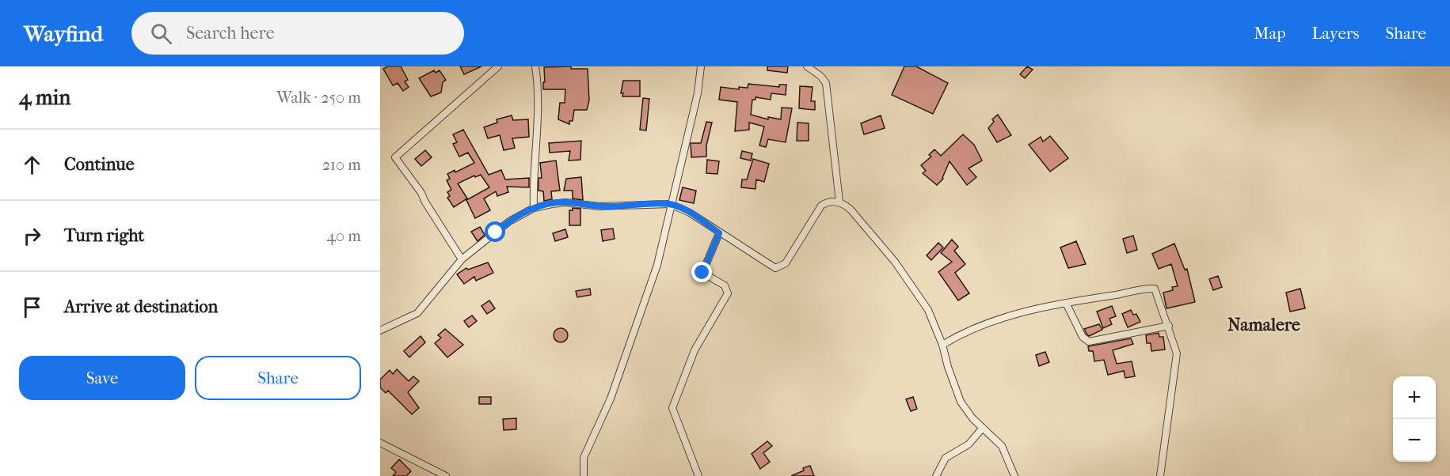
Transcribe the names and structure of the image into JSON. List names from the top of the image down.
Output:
{
  "districts": ["Namalere"],
  "page": {
    "header": "Wayfind",
    "search": "Search here",
    "nav": ["Map", "Layers", "Share"],
    "heading": ["4 min", "Walk · 250 m"],
    "list": [
      ["Continue", "210 m"],
      ["Turn right", "40 m"],
      "Arrive at destination"
    ],
    "buttons": ["Save", "Share"],
    "map_buttons": ["+", "−"]
  }
}
